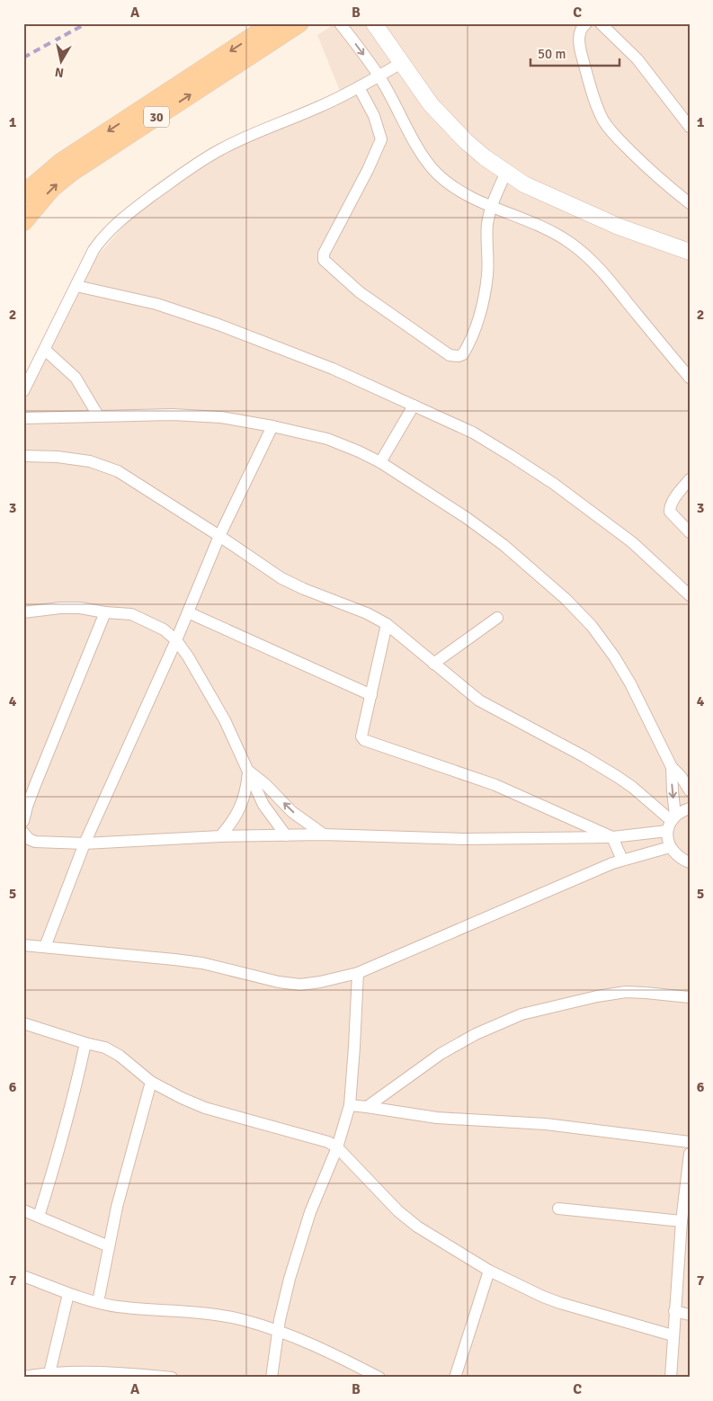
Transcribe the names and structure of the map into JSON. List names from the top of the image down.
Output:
{
  "streets": {
    "main road": ["30"]
  },
  "scale_bar": "50 m",
  "north": "bottom",
  "grid": {
    "columns": ["A", "B", "C"],
    "rows": [
      "1",
      "2",
      "3",
      "4",
      "5",
      "6",
      "7"
    ]
  }
}
